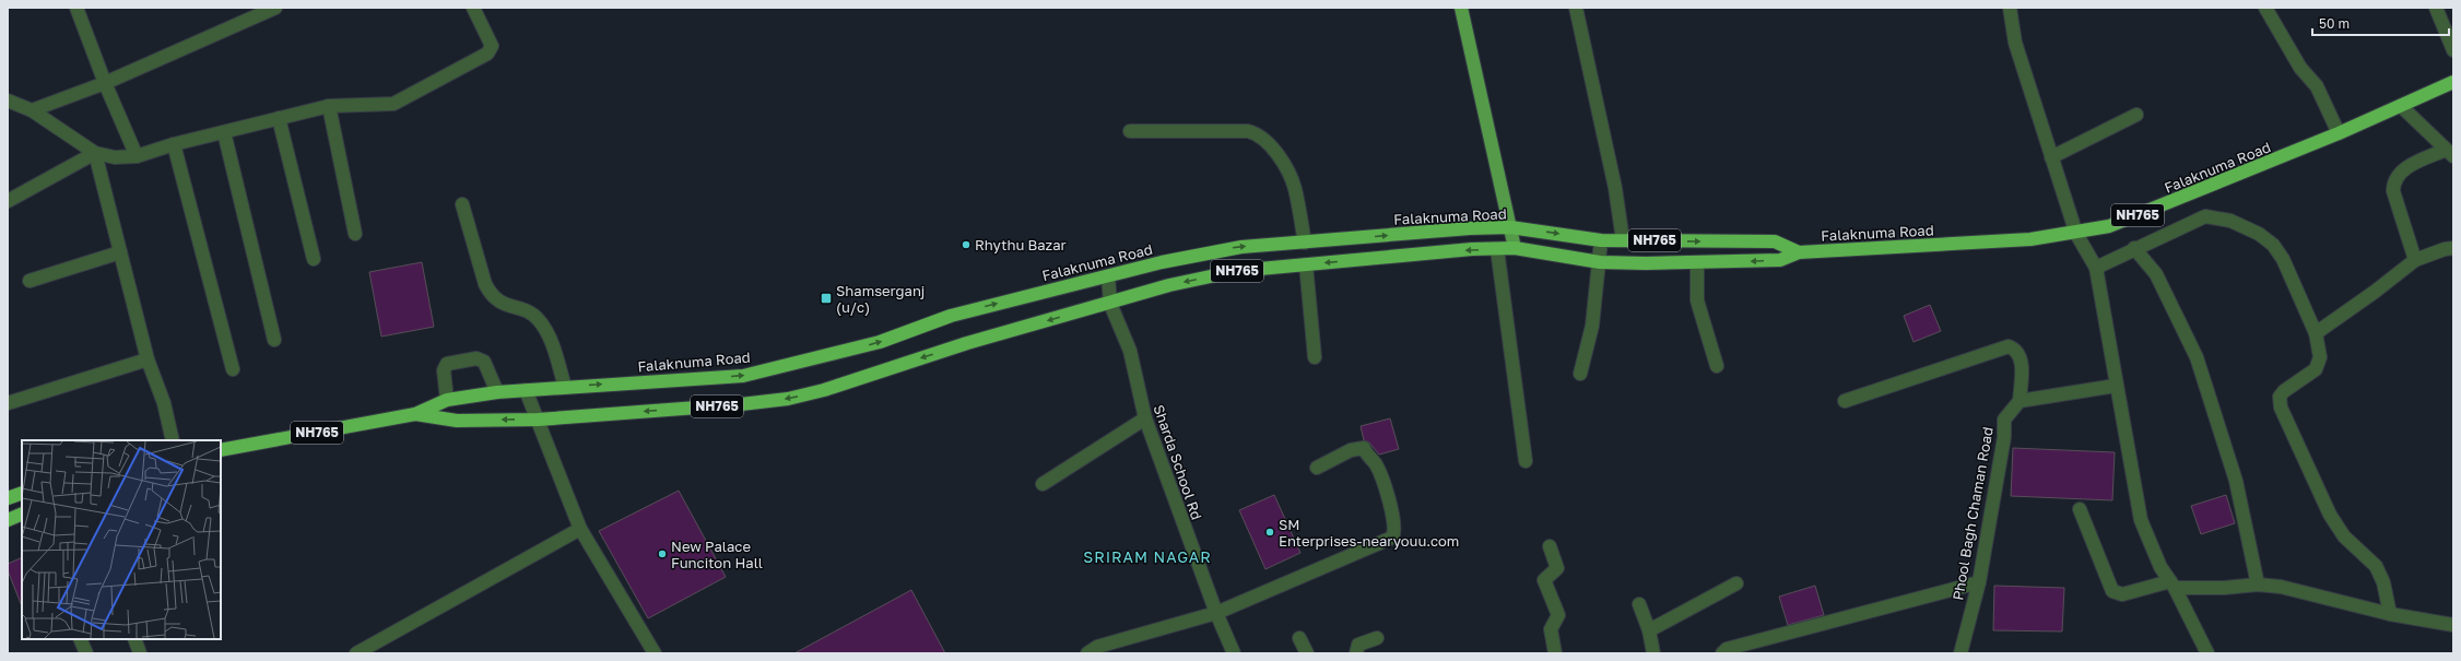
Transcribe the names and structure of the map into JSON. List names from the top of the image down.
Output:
{
  "streets": {
    "highway": ["Falaknuma Road", "NH765"],
    "street": ["Sharda School Rd", "Phool Bagh Chaman Road"]
  },
  "crossings": [
    ["Falaknuma Road", "Sharda School Rd"]
  ],
  "districts": ["SRIRAM NAGAR"],
  "places": {
    "other": ["Rhythu Bazar", "SM Enterprises-nearyouu.com", "New Palace Funciton Hall"],
    "transit": ["Shamserganj (u/c)"]
  },
  "scale_bar": "50 m"
}
